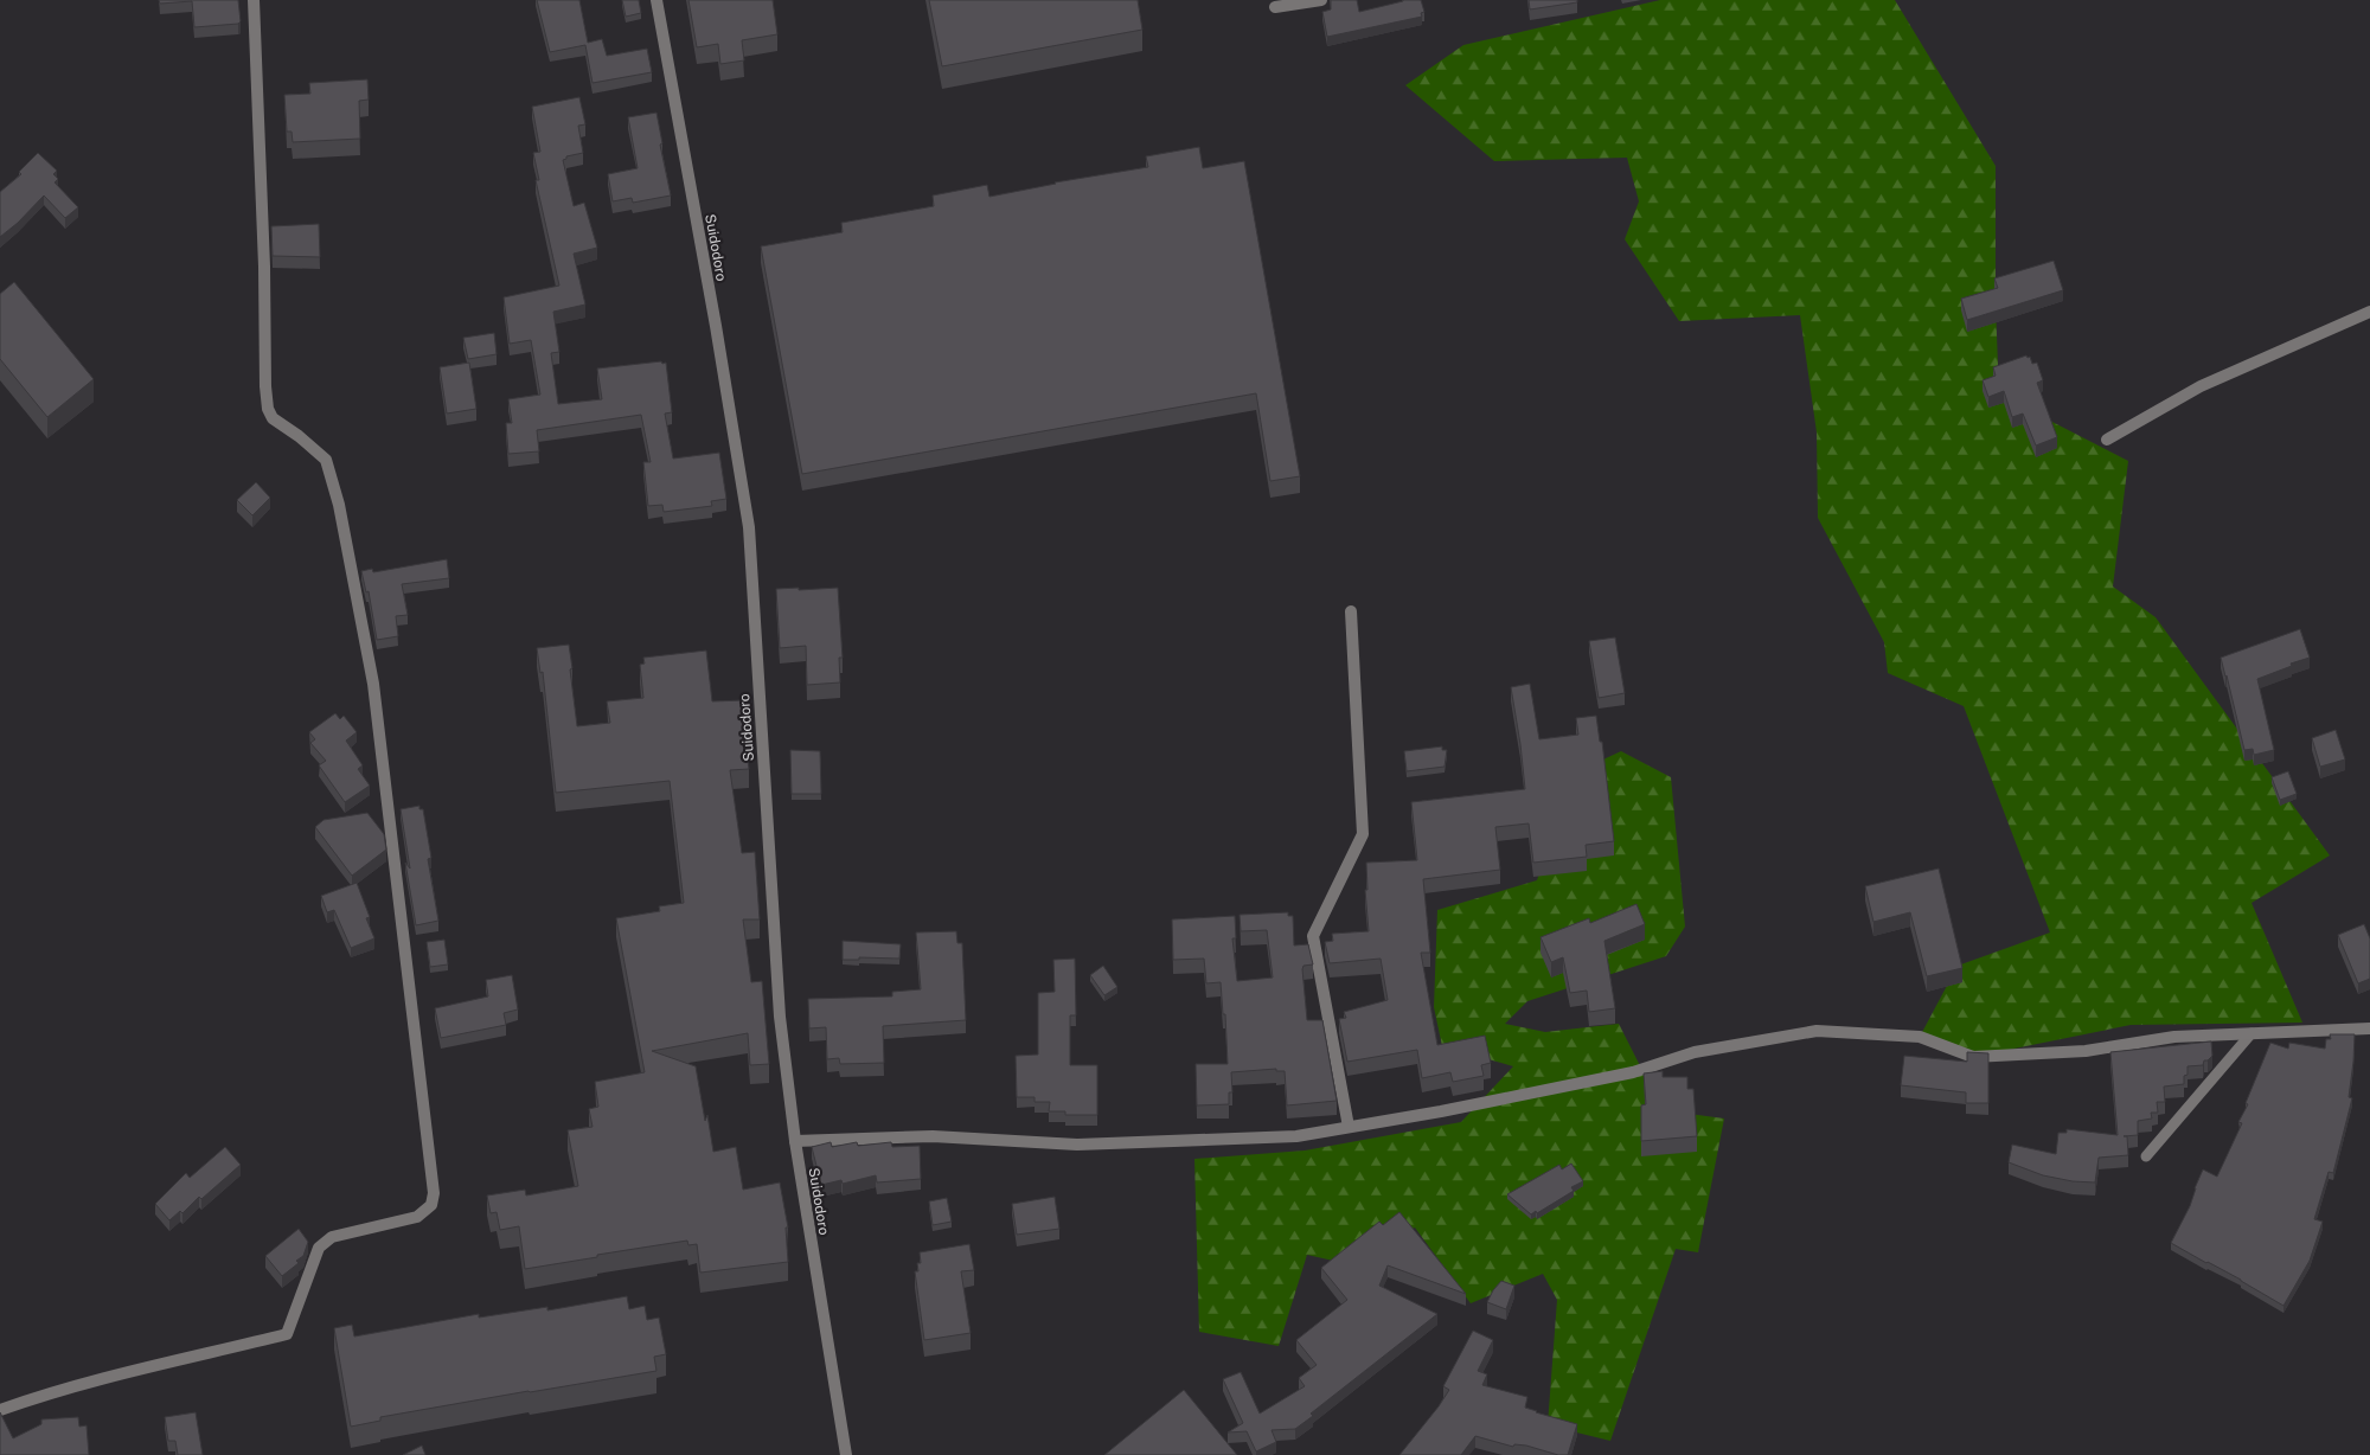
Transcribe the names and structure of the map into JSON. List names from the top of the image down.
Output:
{
  "streets": {
    "street": ["Suidodoro"]
  }
}
